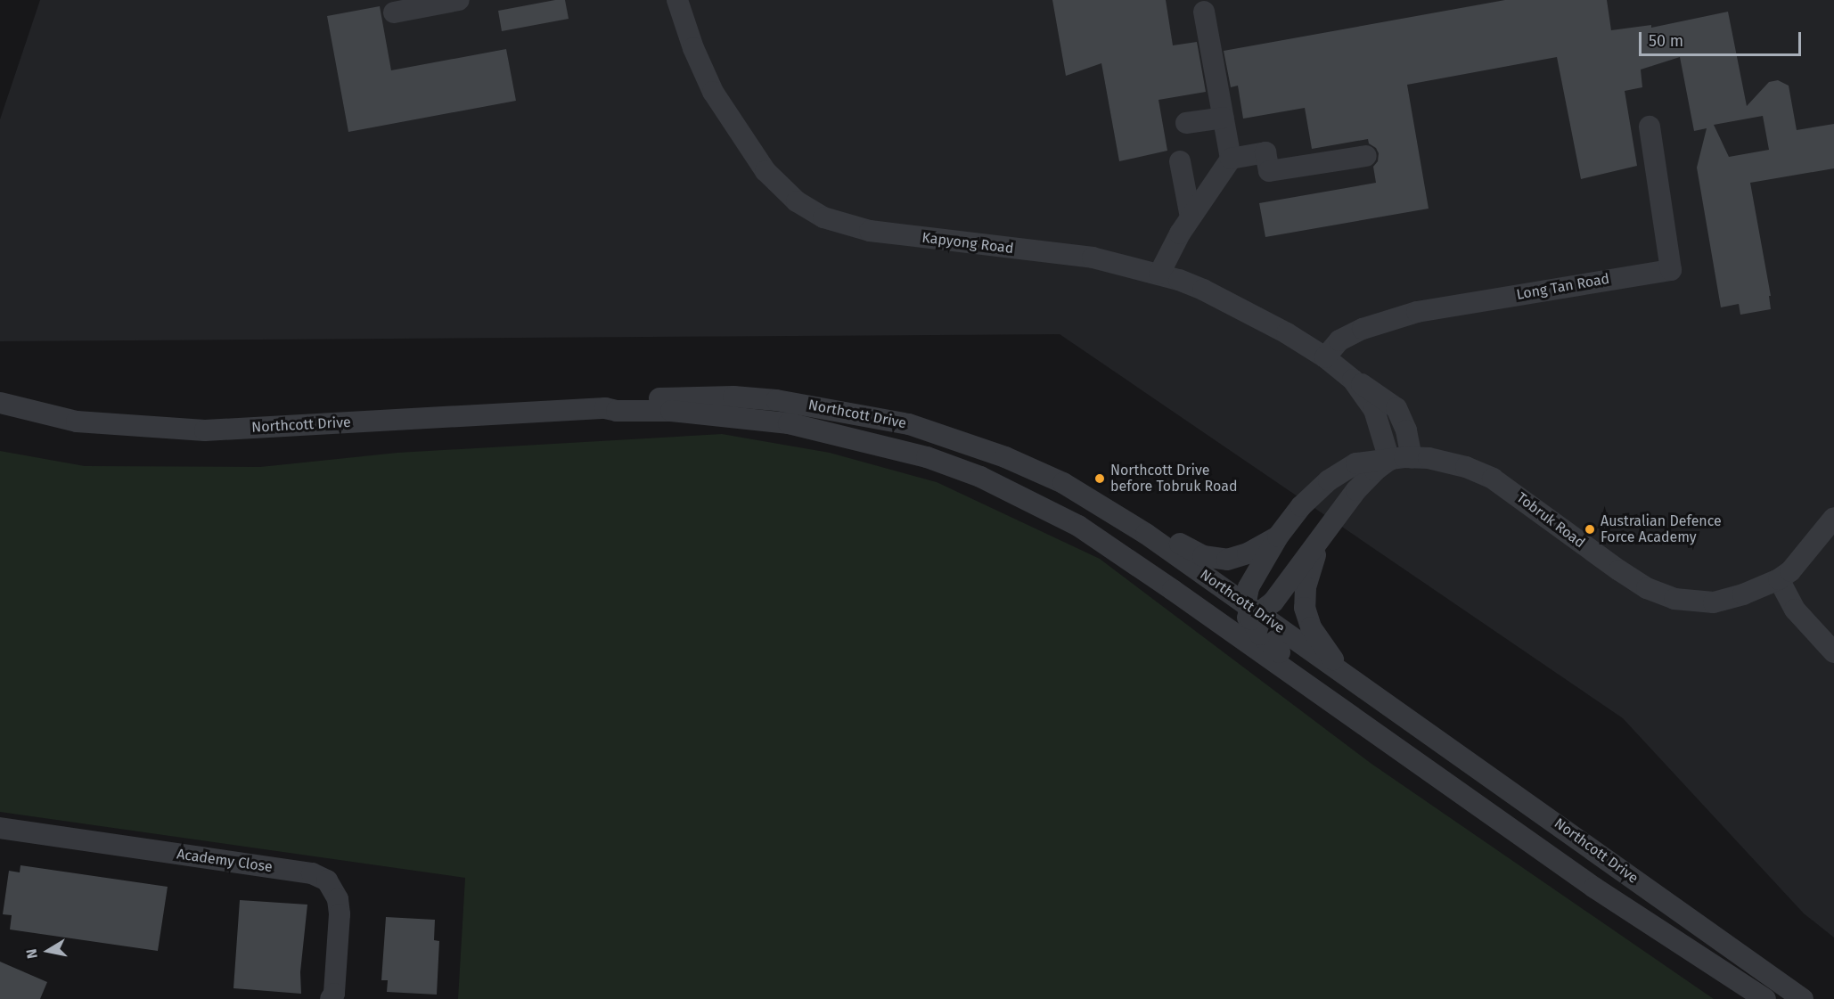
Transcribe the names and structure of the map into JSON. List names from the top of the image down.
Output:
{
  "streets": {
    "street": [
      "Kapyong Road",
      "Long Tan Road",
      "Northcott Drive",
      "Tobruk Road",
      "Academy Close"
    ]
  },
  "crossings": [
    ["Kapyong Road", "Long Tan Road"],
    ["Kapyong Road", "Tobruk Road"],
    ["Northcott Drive", "Tobruk Road"]
  ],
  "places": ["Northcott Drive before Tobruk Road", "Australian Defence Force Academy"],
  "scale_bar": "50 m",
  "north": "left"
}
